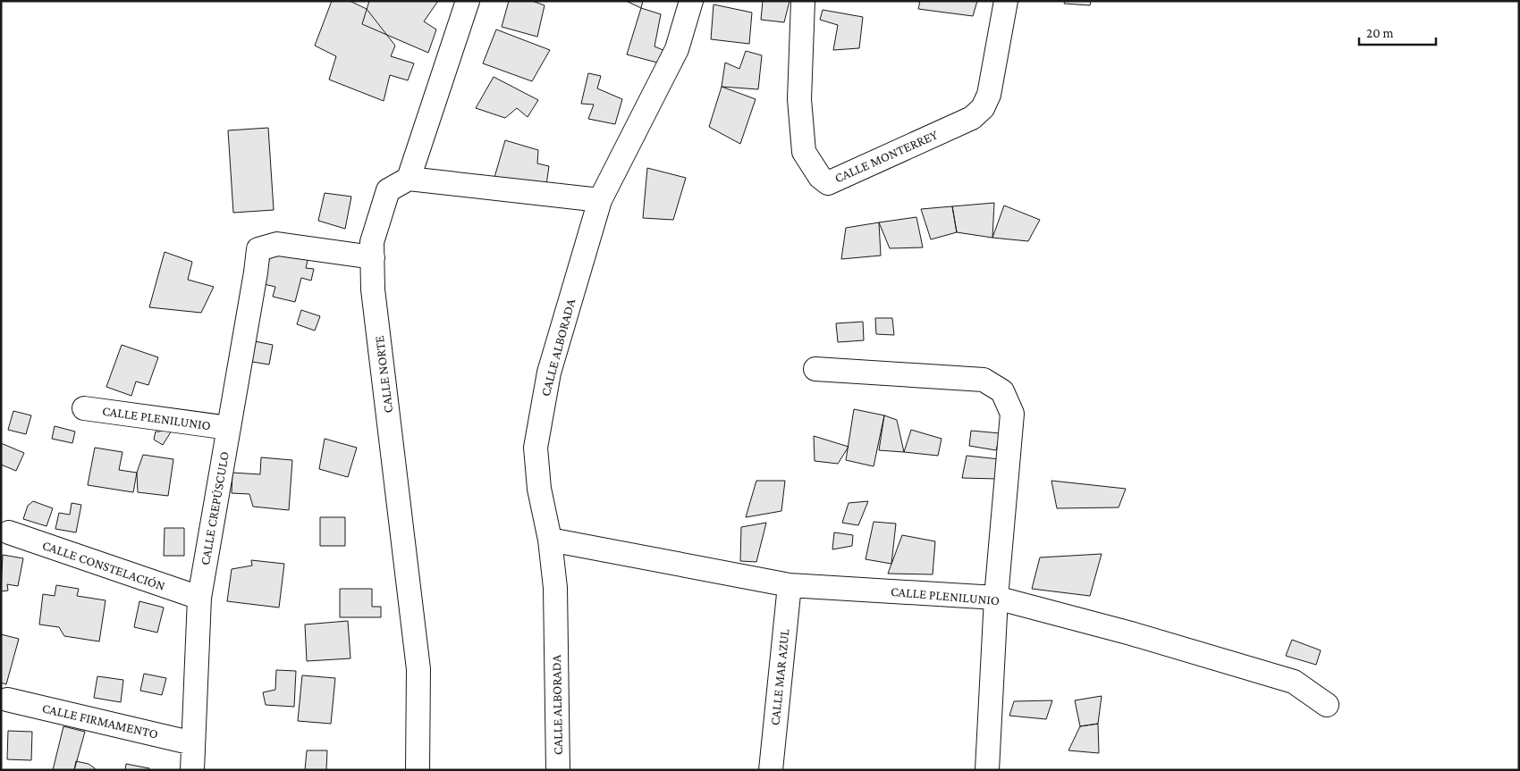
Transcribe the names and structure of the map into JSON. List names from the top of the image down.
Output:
{
  "streets": {
    "street": [
      "CALLE MONTERREY",
      "CALLE ALBORADA",
      "CALLE NORTE",
      "CALLE PLENILUNIO",
      "CALLE CREPÚSCULO",
      "CALLE CONSTELACIÓN",
      "CALLE MAR AZUL",
      "CALLE FIRMAMENTO"
    ]
  },
  "crossings": [
    ["CALLE ALBORADA", "CALLE PLENILUNIO"],
    ["CALLE NORTE", "CALLE CREPÚSCULO"],
    ["CALLE PLENILUNIO", "CALLE CREPÚSCULO"],
    ["CALLE PLENILUNIO", "CALLE MAR AZUL"],
    ["CALLE CREPÚSCULO", "CALLE CONSTELACIÓN"],
    ["CALLE CREPÚSCULO", "CALLE FIRMAMENTO"]
  ],
  "scale_bar": "20 m"
}
